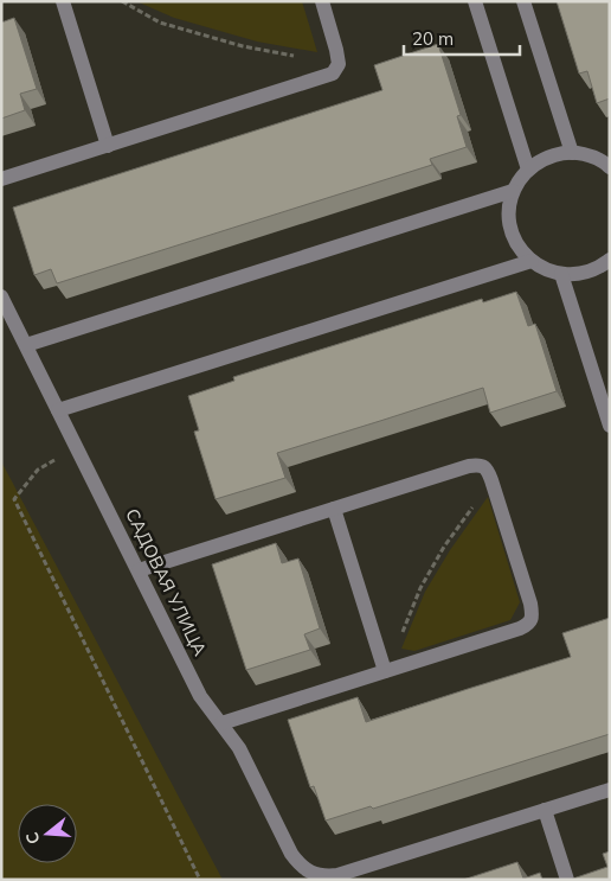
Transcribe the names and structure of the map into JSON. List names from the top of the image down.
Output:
{
  "streets": {
    "street": ["САДОВАЯ УЛИЦА"]
  },
  "scale_bar": "20 m",
  "north": "left"
}
